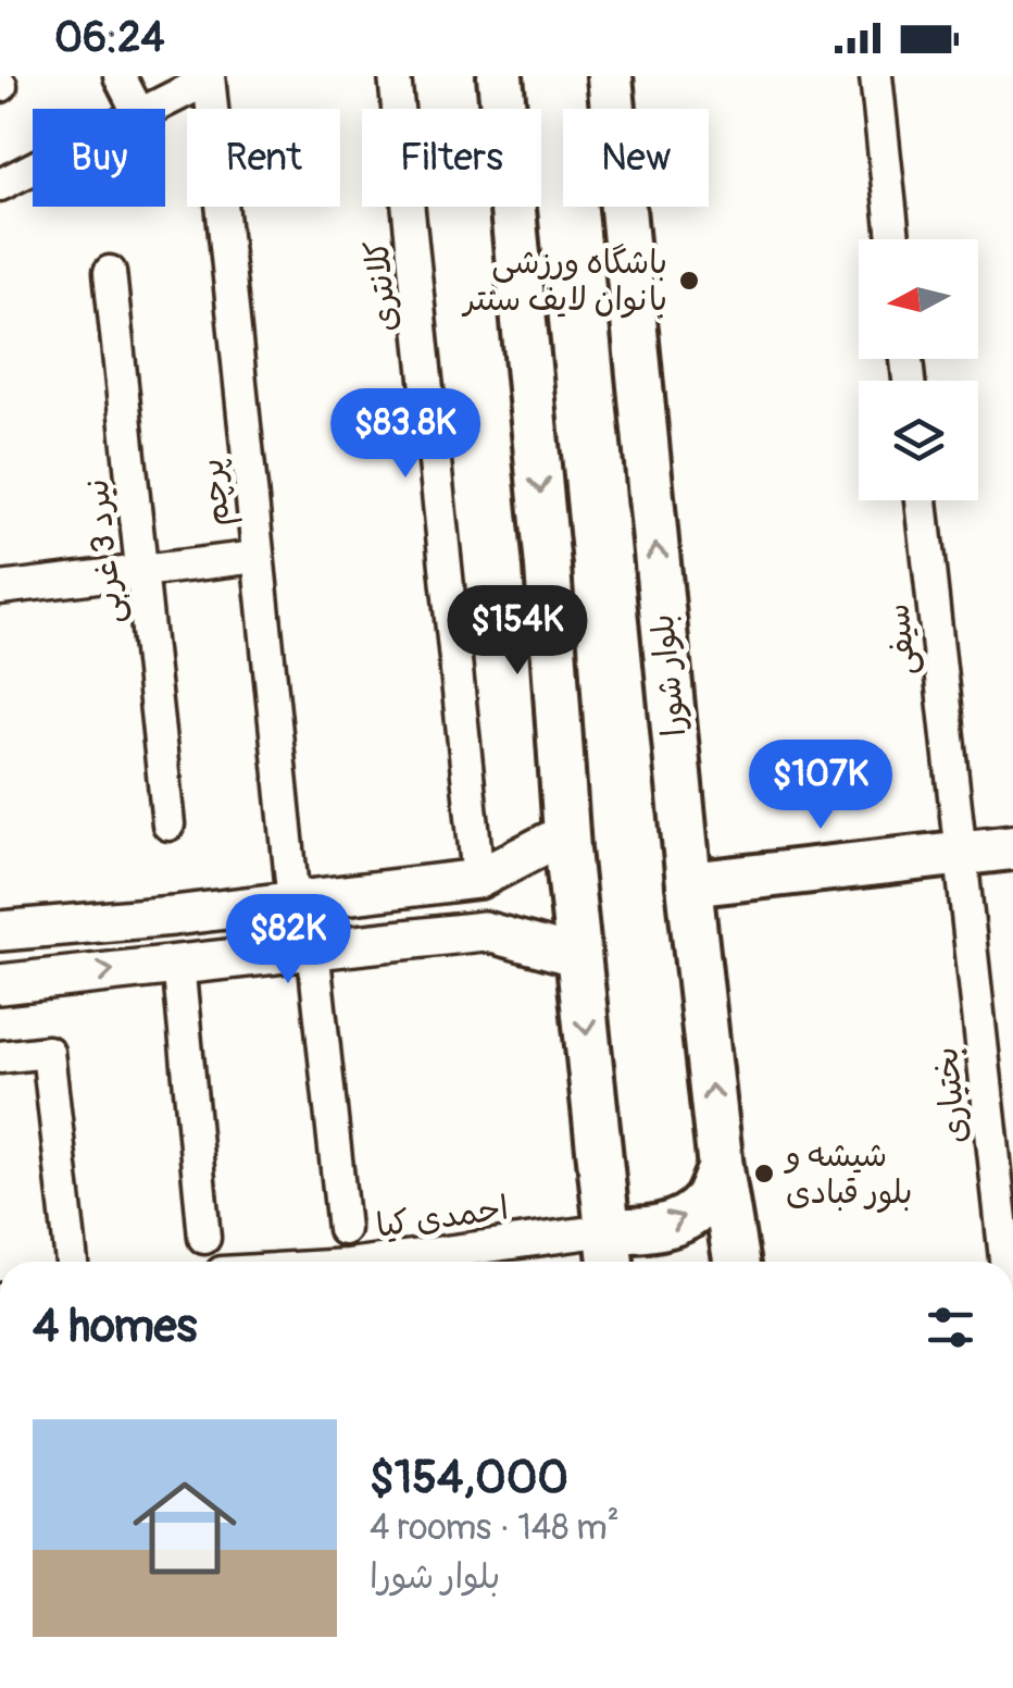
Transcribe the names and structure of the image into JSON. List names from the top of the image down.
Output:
{
  "streets": {
    "main road": ["بلوار شورا"],
    "street": [
      "کلانتری",
      "پرچم",
      "نبرد 3 غربی",
      "سیفی",
      "بختیاری",
      "احمدی کیا"
    ]
  },
  "crossings": [
    ["سیفی", "بختیاری"]
  ],
  "places": ["باشگاه ورزشی بانوان لایف سنتر", "شیشه و بلور قبادی"],
  "north": "left",
  "page": {
    "status": "06:24",
    "chip": [
      "Buy",
      "Rent",
      "Filters",
      "New"
    ],
    "price": [
      "$83.8K",
      "$154K",
      "$107K",
      "$82K"
    ],
    "heading": "4 homes",
    "list": [
      {
        "name": "$154,000",
        "note": "4 rooms · 148 m² · بلوار شورا"
      }
    ]
  }
}
